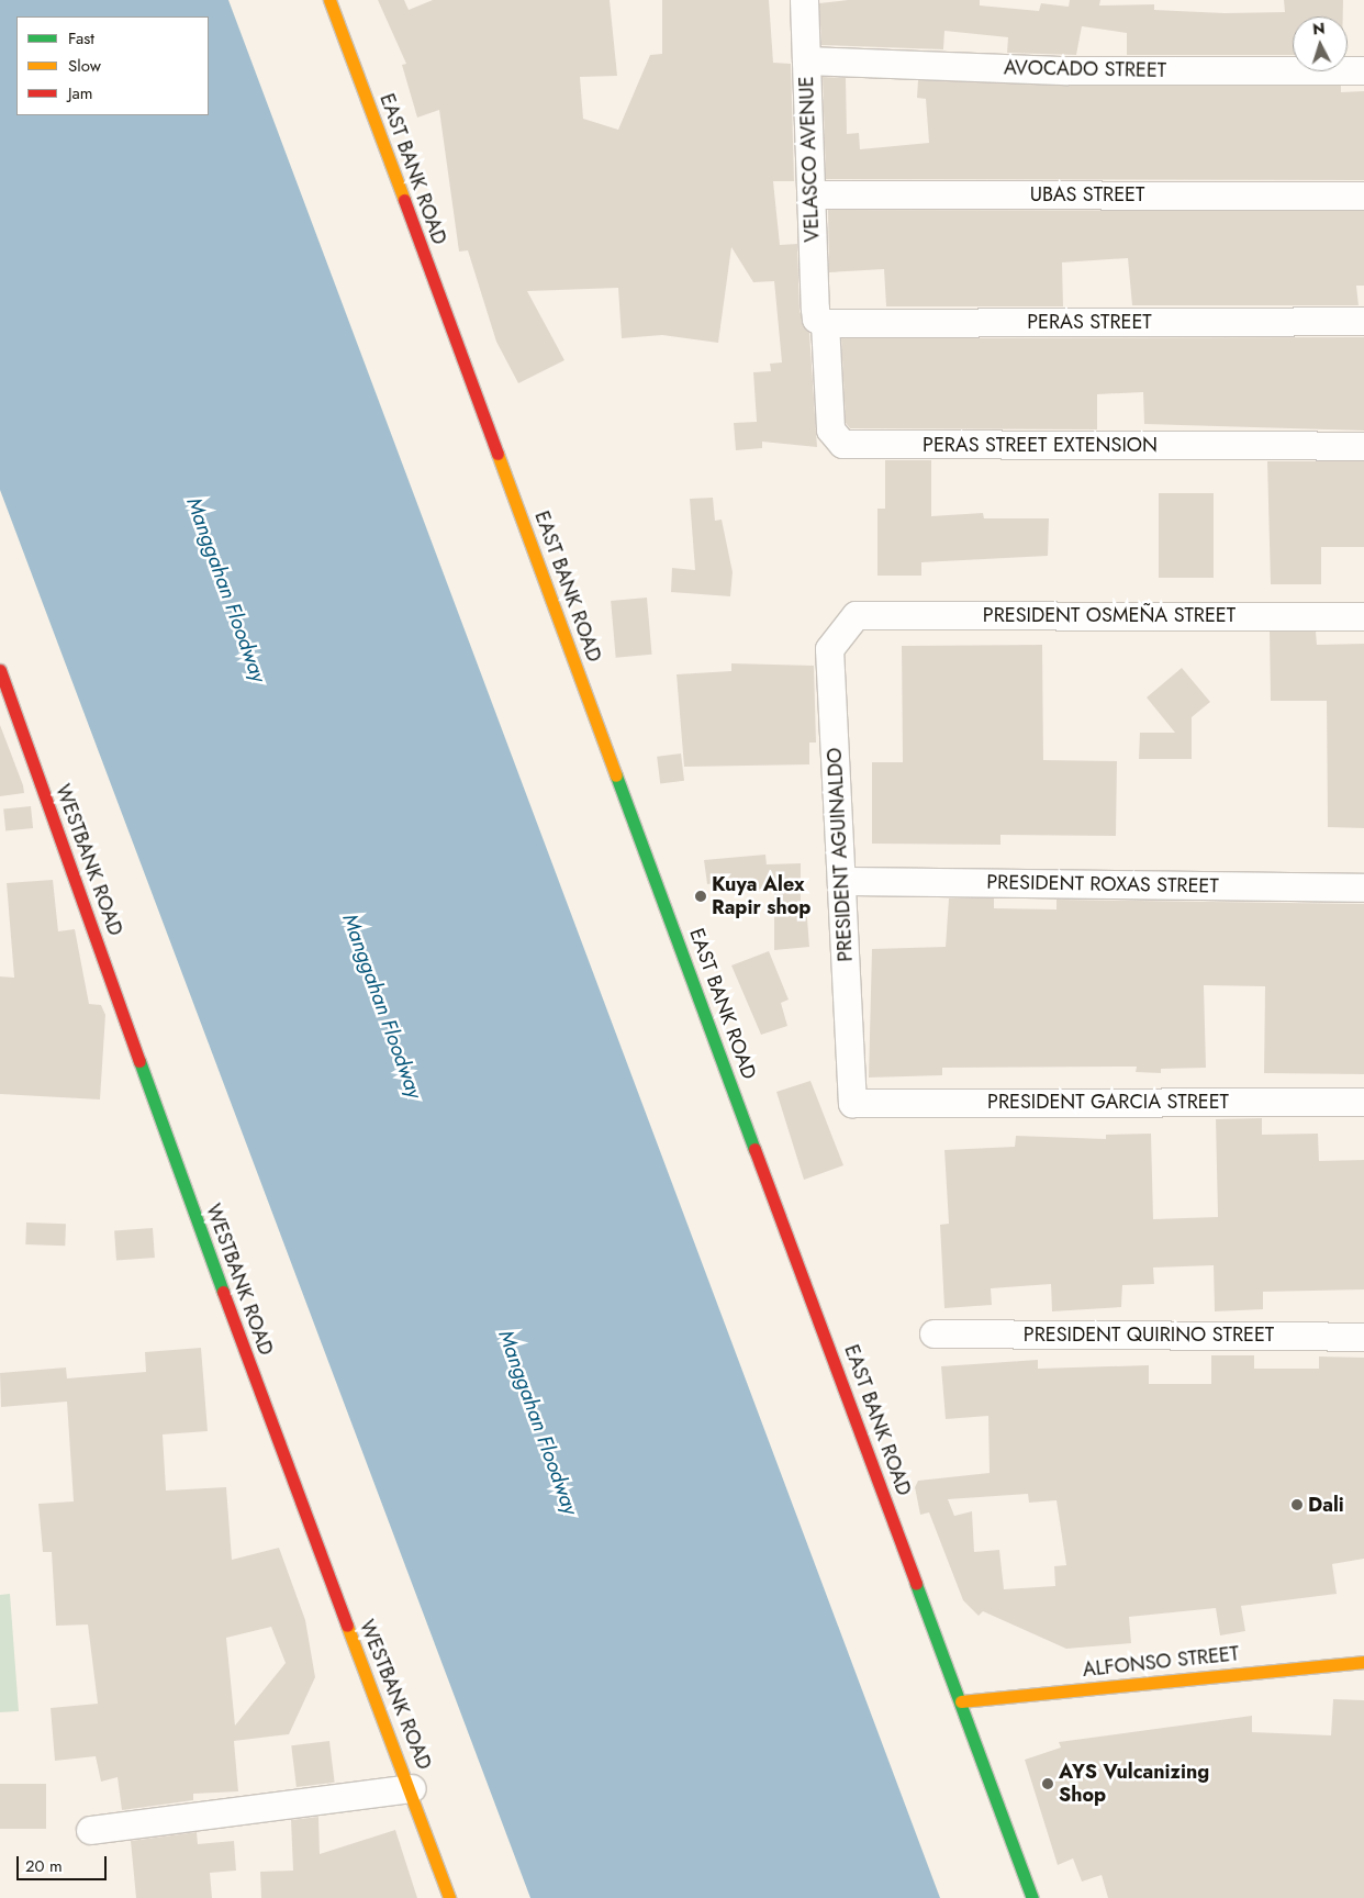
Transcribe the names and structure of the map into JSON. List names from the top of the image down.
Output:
{
  "streets": {
    "main road": ["EAST BANK ROAD", "WESTBANK ROAD", "ALFONSO STREET"],
    "street": [
      "AVOCADO STREET",
      "VELASCO AVENUE",
      "UBAS STREET",
      "PERAS STREET",
      "PERAS STREET EXTENSION",
      "PRESIDENT OSMEÑA STREET",
      "PRESIDENT AGUINALDO",
      "PRESIDENT ROXAS STREET",
      "PRESIDENT GARCIA STREET",
      "PRESIDENT QUIRINO STREET"
    ]
  },
  "crossings": [
    ["AVOCADO STREET", "VELASCO AVENUE"],
    ["VELASCO AVENUE", "UBAS STREET"],
    ["VELASCO AVENUE", "PERAS STREET"],
    ["VELASCO AVENUE", "PERAS STREET EXTENSION"],
    ["EAST BANK ROAD", "ALFONSO STREET"],
    ["PERAS STREET", "PERAS STREET EXTENSION"],
    ["PRESIDENT OSMEÑA STREET", "PRESIDENT AGUINALDO"],
    ["PRESIDENT AGUINALDO", "PRESIDENT ROXAS STREET"],
    ["PRESIDENT AGUINALDO", "PRESIDENT GARCIA STREET"]
  ],
  "water": ["Manggahan Floodway"],
  "places": ["Kuya Alex Rapir shop", "Dali", "AYS Vulcanizing Shop"],
  "legend": ["Fast", "Slow", "Jam"],
  "scale_bar": "20 m",
  "north": "top"
}
